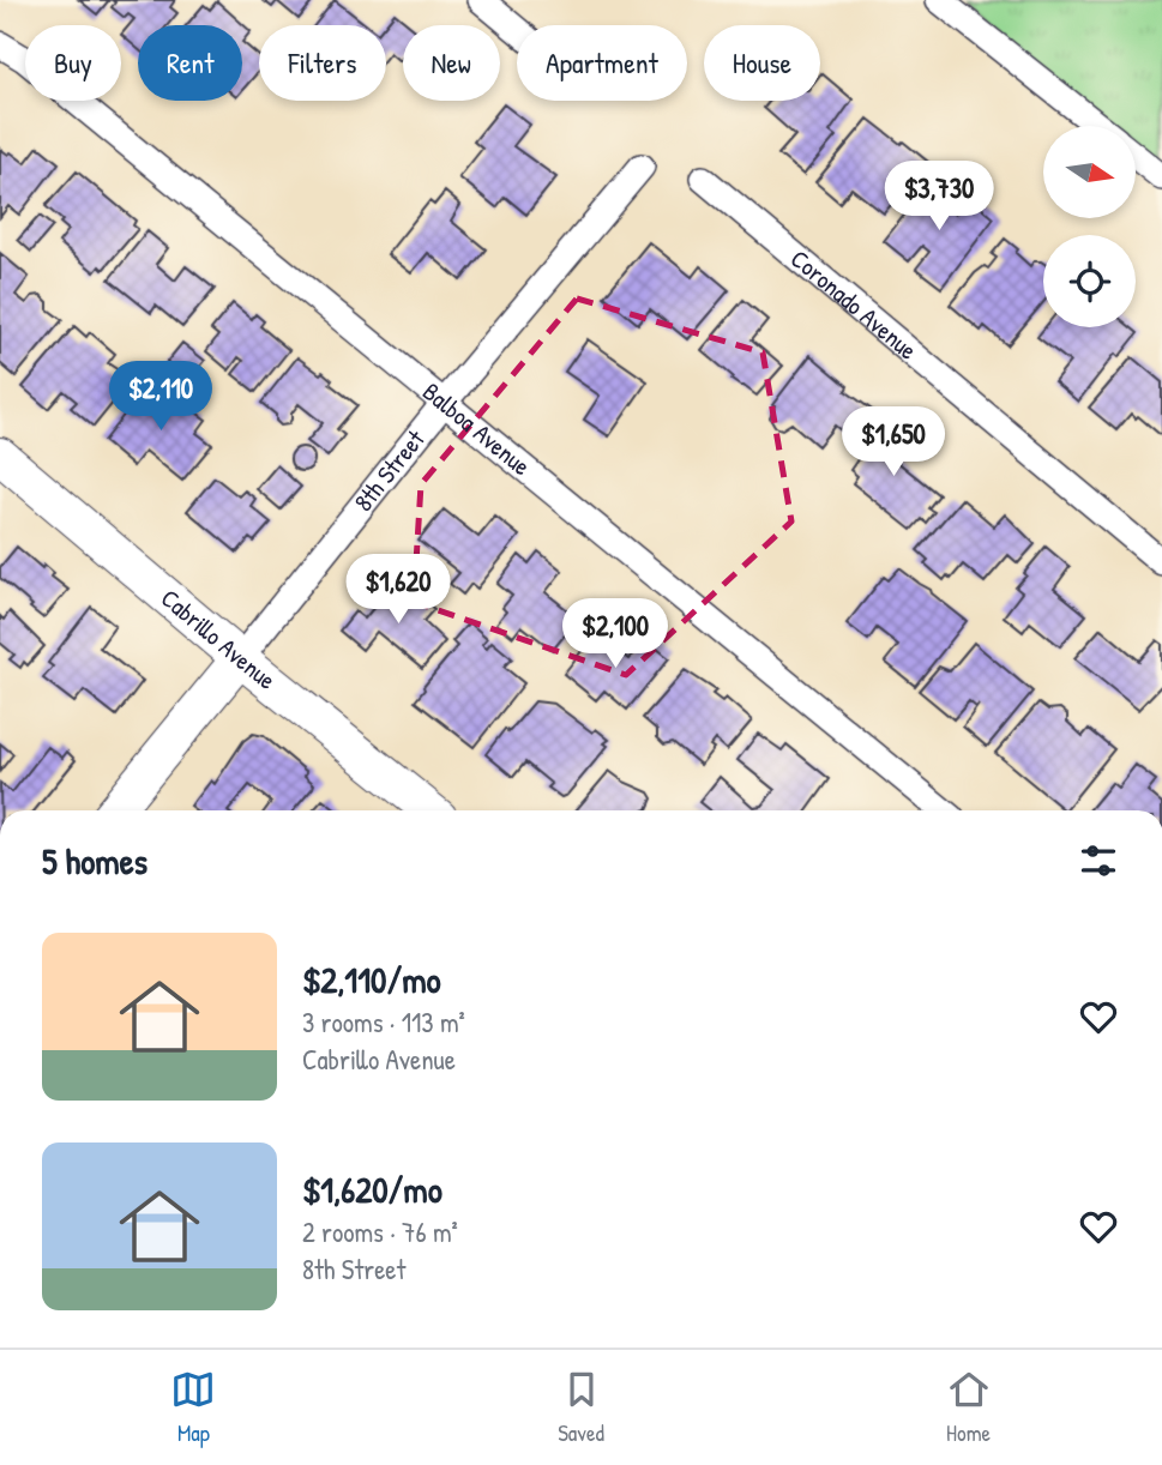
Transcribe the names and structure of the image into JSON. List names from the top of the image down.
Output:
{
  "streets": {
    "street": [
      "Coronado Avenue",
      "Balboa Avenue",
      "8th Street",
      "Cabrillo Avenue"
    ]
  },
  "crossings": [
    ["Balboa Avenue", "8th Street"],
    ["8th Street", "Cabrillo Avenue"]
  ],
  "north": "right",
  "page": {
    "chip": [
      "Buy",
      "Rent",
      "Filters",
      "New",
      "Apartment",
      "House"
    ],
    "price": [
      "$3,730",
      "$2,110",
      "$1,650",
      "$1,620",
      "$2,100"
    ],
    "heading": "5 homes",
    "list": [
      {
        "name": "$2,110/mo",
        "note": "3 rooms · 113 m² · Cabrillo Avenue"
      },
      {
        "name": "$1,620/mo",
        "note": "2 rooms · 76 m² · 8th Street"
      }
    ],
    "tabs": ["Map", "Saved", "Home"]
  }
}
